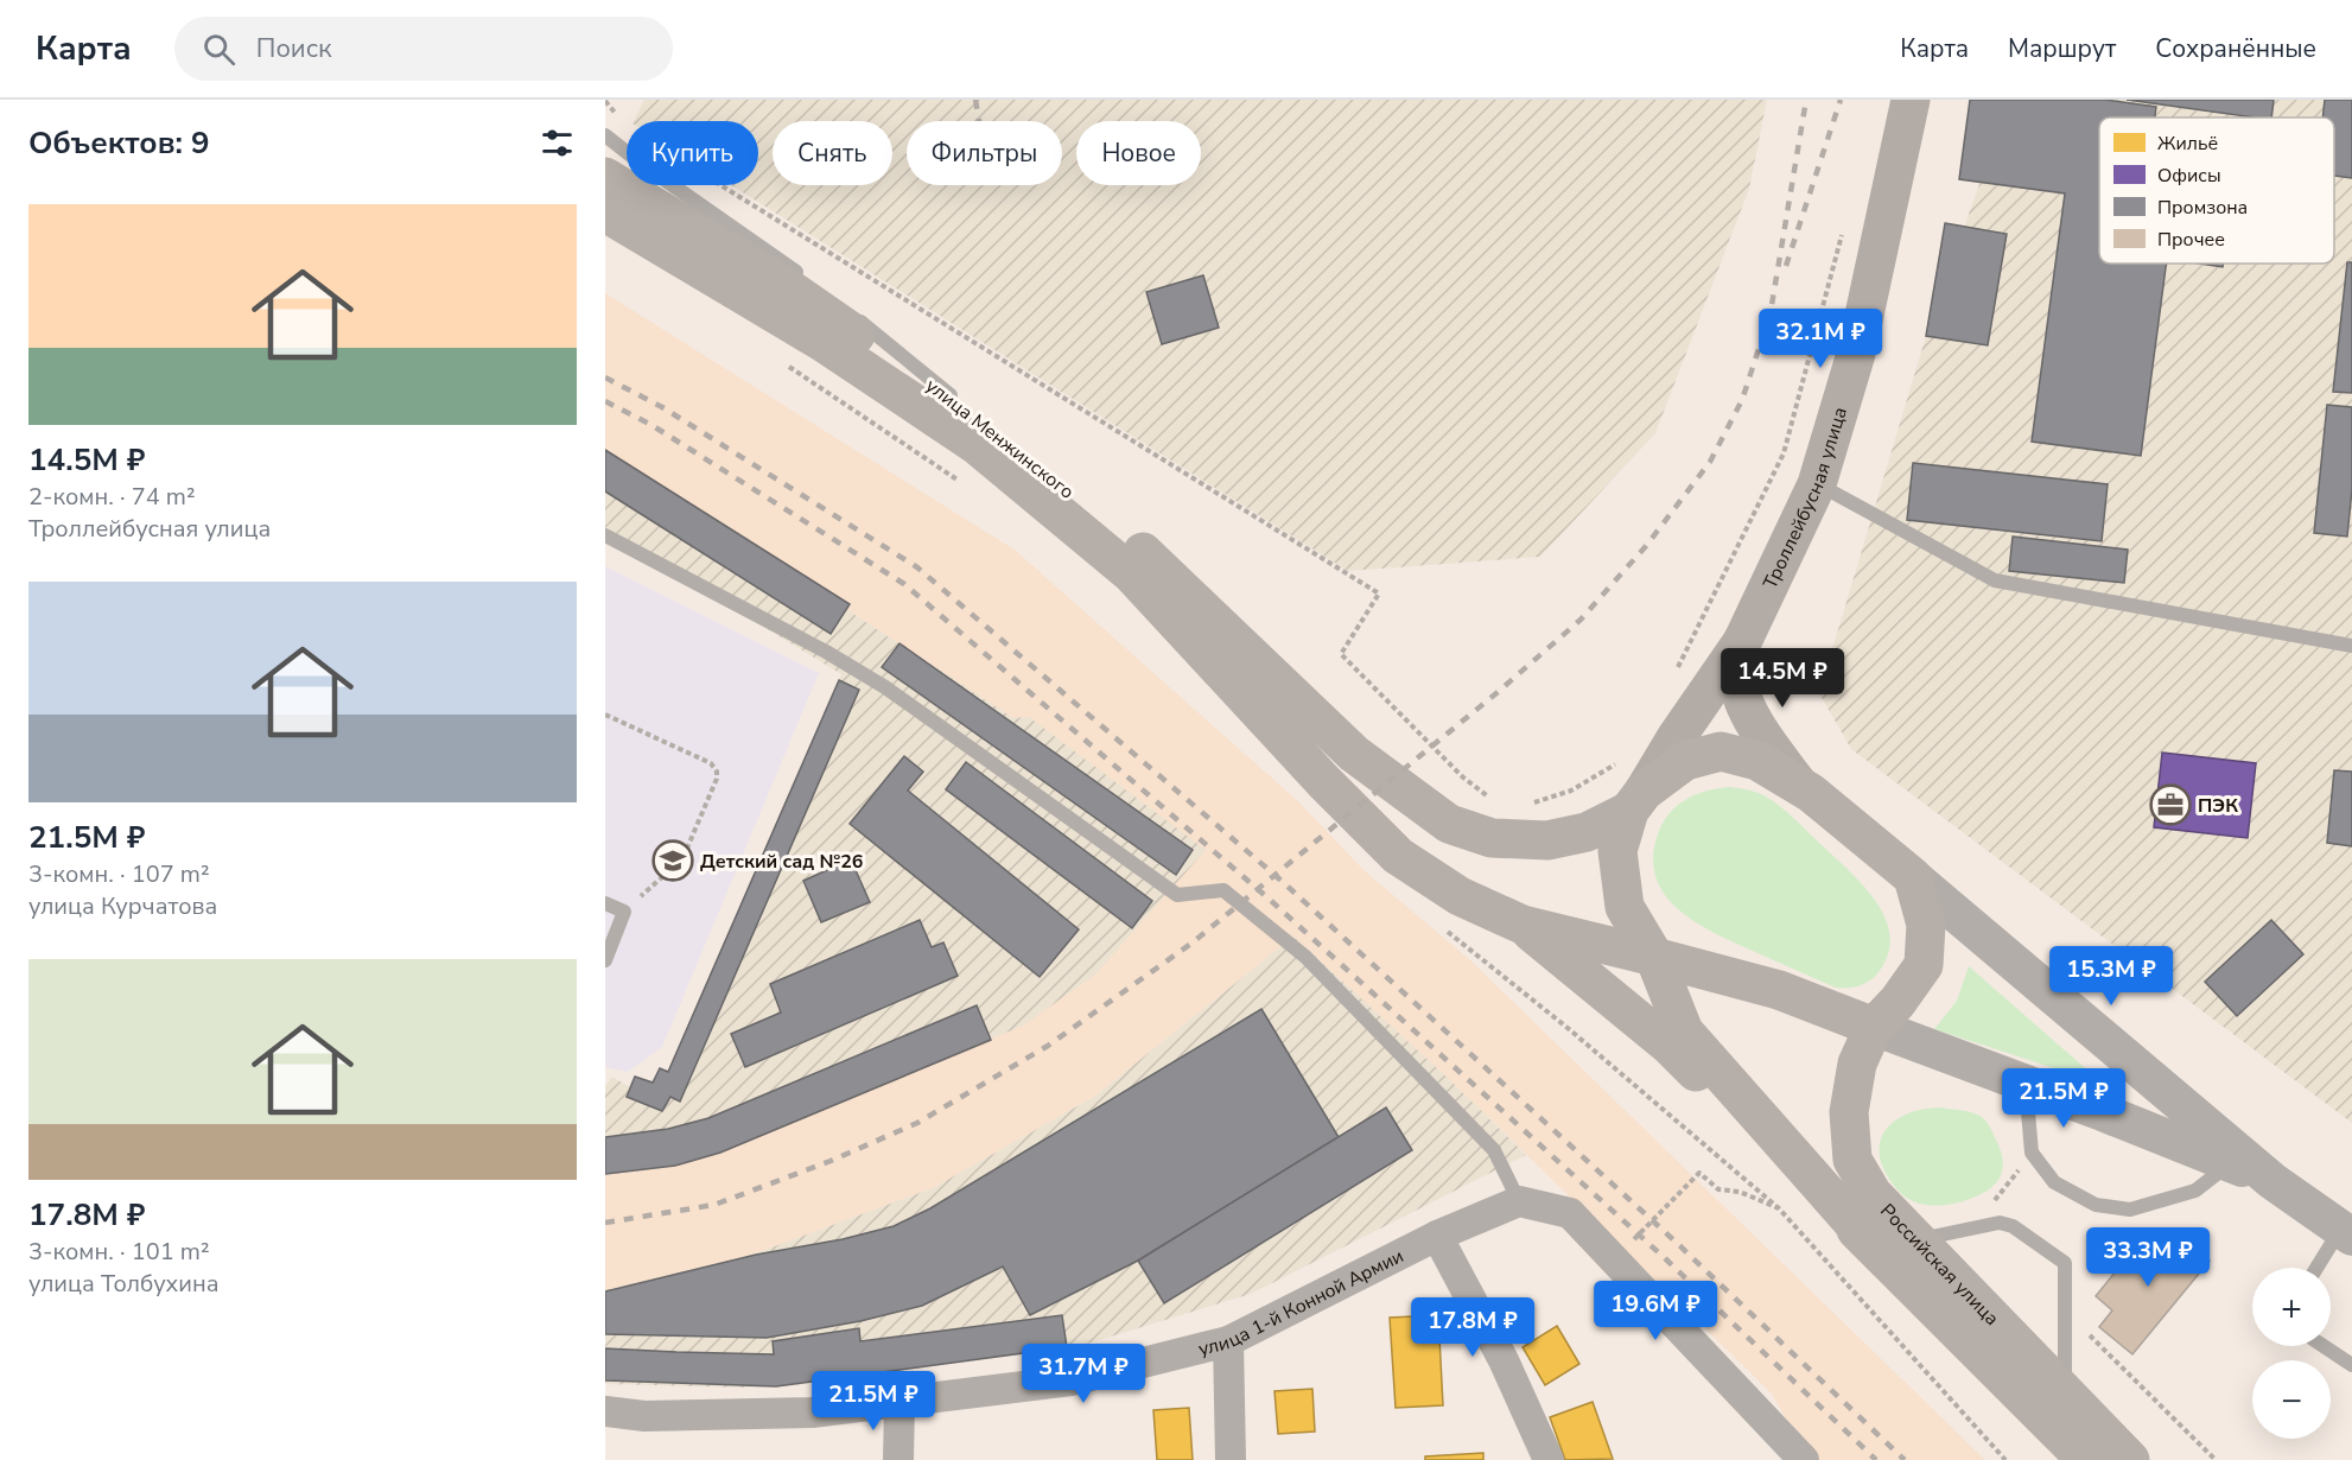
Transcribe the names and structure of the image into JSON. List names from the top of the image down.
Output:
{
  "streets": {
    "main road": ["улица Менжинского", "Троллейбусная улица", "Российская улица"],
    "street": ["улица 1-й Конной Армии"]
  },
  "crossings": [
    ["улица Менжинского", "Троллейбусная улица"],
    ["улица Менжинского", "Российская улица"]
  ],
  "places": {
    "office": ["ПЭК"],
    "school or university": ["Детский сад №26"]
  },
  "legend": [
    "Жильё",
    "Офисы",
    "Промзона",
    "Прочее"
  ],
  "page": {
    "header": "Карта",
    "search": "Поиск",
    "nav": ["Карта", "Маршрут", "Сохранённые"],
    "heading": "Объектов: 9",
    "chip": [
      "Купить",
      "Снять",
      "Фильтры",
      "Новое"
    ],
    "list": [
      {
        "name": "14.5M ₽",
        "note": "2-комн. · 74 m² · Троллейбусная улица"
      },
      {
        "name": "21.5M ₽",
        "note": "3-комн. · 107 m² · улица Курчатова"
      },
      {
        "name": "17.8M ₽",
        "note": "3-комн. · 101 m² · улица Толбухина"
      }
    ],
    "price": [
      "32.1M ₽",
      "14.5M ₽",
      "15.3M ₽",
      "21.5M ₽",
      "33.3M ₽",
      "19.6M ₽",
      "17.8M ₽",
      "31.7M ₽",
      "21.5M ₽"
    ],
    "map_buttons": ["+", "−"]
  }
}
